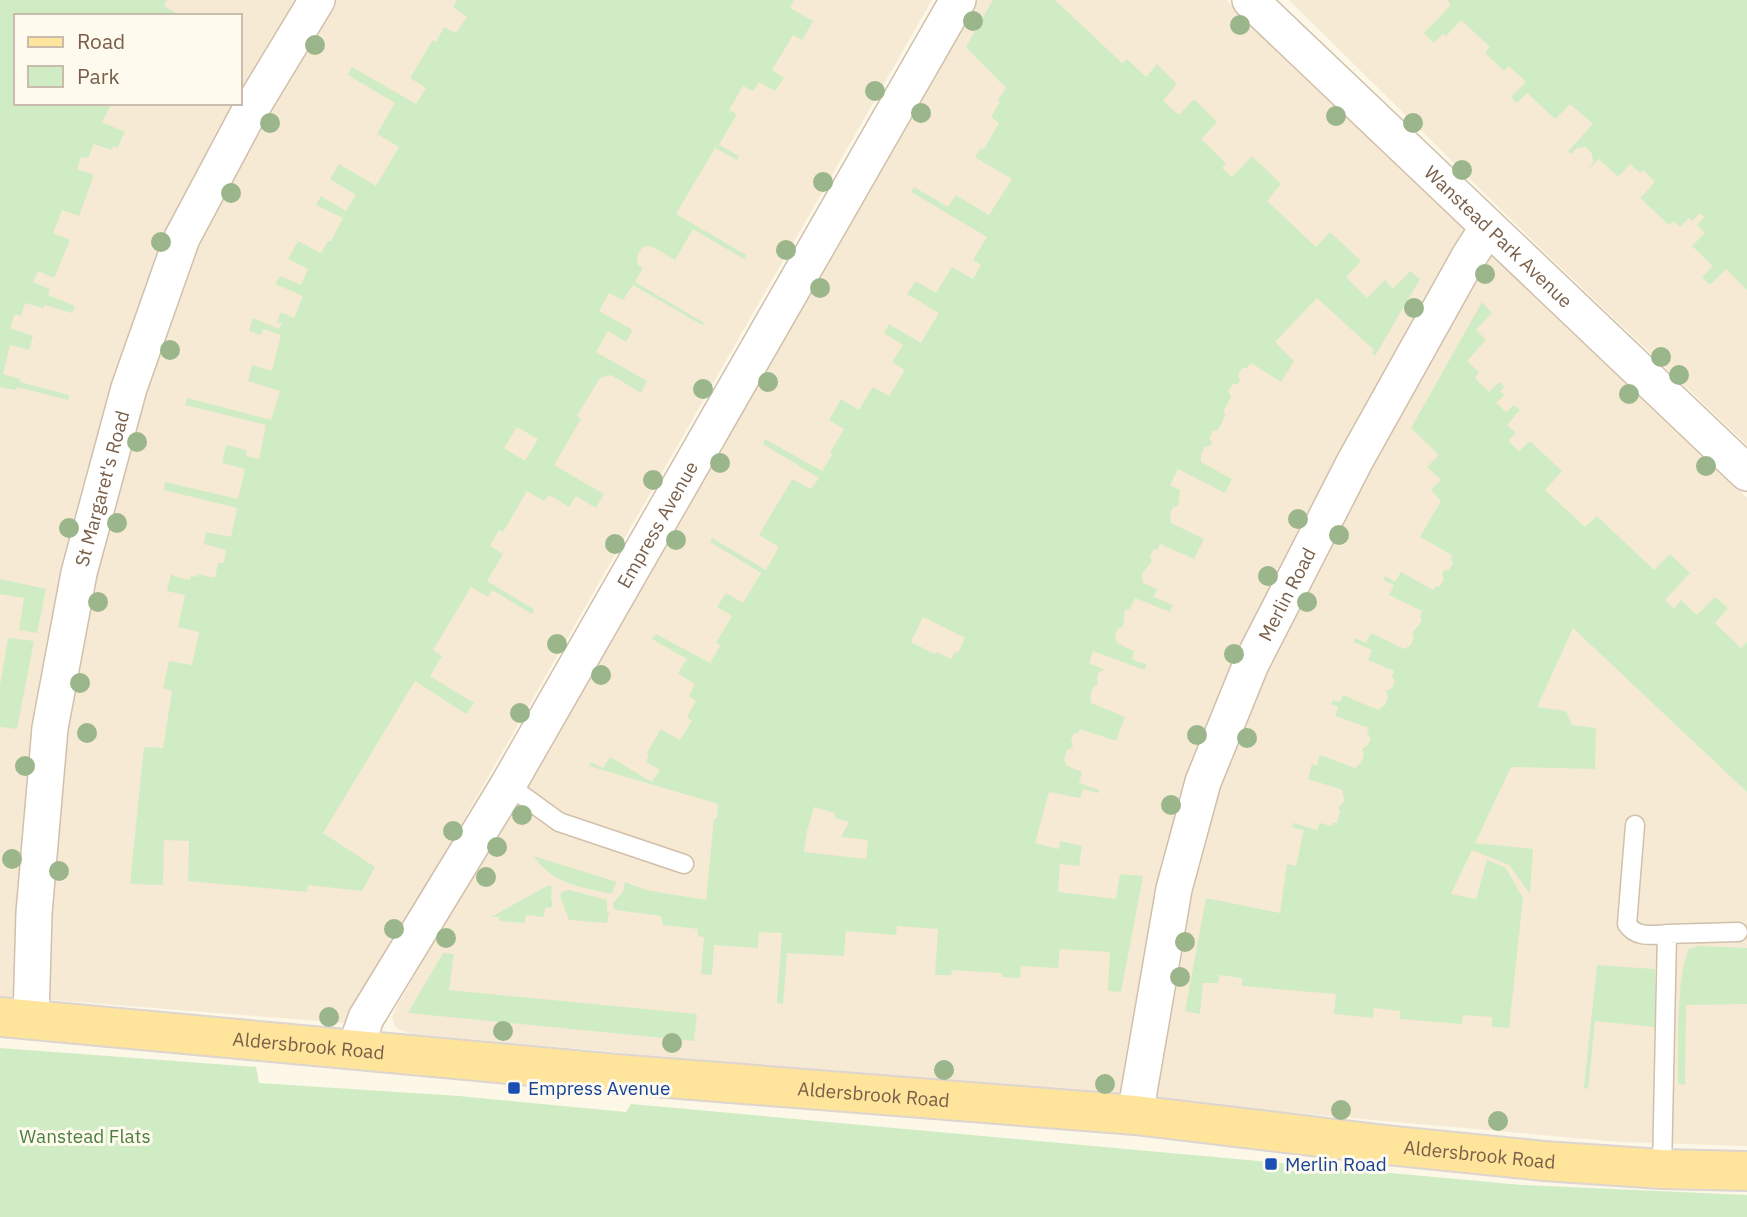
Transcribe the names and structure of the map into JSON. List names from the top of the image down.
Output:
{
  "streets": {
    "main road": ["Aldersbrook Road"],
    "street": [
      "Wanstead Park Avenue",
      "St Margaret's Road",
      "Empress Avenue",
      "Merlin Road"
    ]
  },
  "crossings": [
    ["Wanstead Park Avenue", "Merlin Road"],
    ["St Margaret's Road", "Aldersbrook Road"],
    ["Empress Avenue", "Aldersbrook Road"],
    ["Merlin Road", "Aldersbrook Road"]
  ],
  "parks": ["Wanstead Flats"],
  "places": {
    "transit": ["Empress Avenue", "Merlin Road"]
  },
  "legend": ["Road", "Park"]
}
